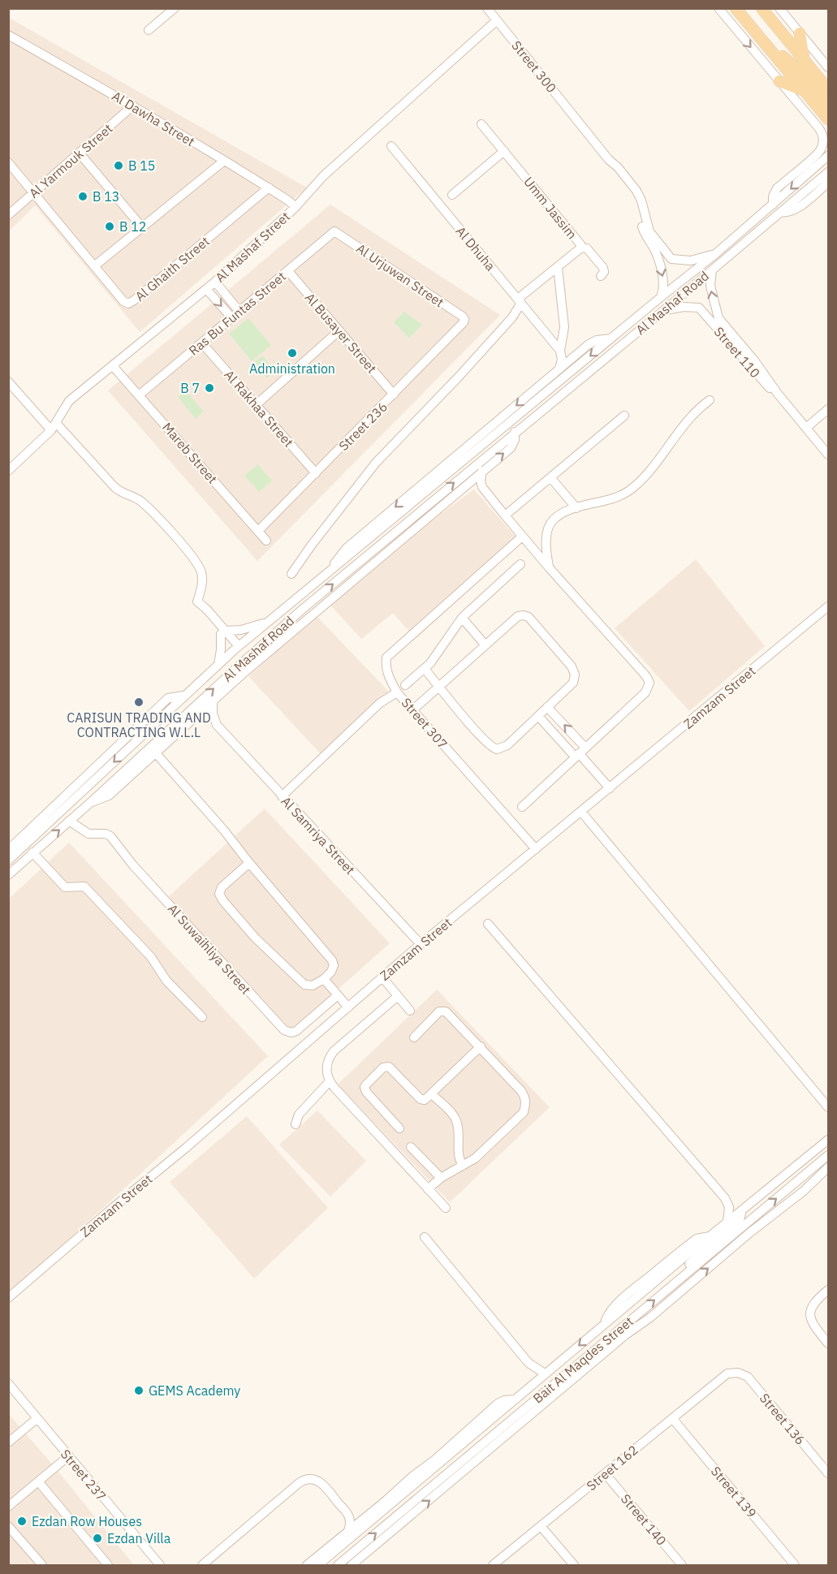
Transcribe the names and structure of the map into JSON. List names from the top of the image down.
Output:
{
  "streets": {
    "street": [
      "Street 300",
      "Al Dawha Street",
      "Al Yarmouk Street",
      "Umm Jassim",
      "Al Mashaf Street",
      "Al Dhuha",
      "Al Ghaith Street",
      "Al Urjuwan Street",
      "Al Mashaf Road",
      "Ras Bu Funtas Street",
      "Al Busayer Street",
      "Street 110",
      "Al Rakhaa Street",
      "Street 236",
      "Mareb Street",
      "Zamzam Street",
      "Street 307",
      "Al Samriya Street",
      "Al Suwaihliya Street",
      "Bait Al Maqdes Street",
      "Street 136",
      "Street 162",
      "Street 237",
      "Street 139",
      "Street 140"
    ]
  },
  "crossings": [
    ["Street 300", "Al Mashaf Street"],
    ["Al Dawha Street", "Al Yarmouk Street"],
    ["Al Dawha Street", "Al Mashaf Street"],
    ["Al Dawha Street", "Al Ghaith Street"],
    ["Al Yarmouk Street", "Al Ghaith Street"],
    ["Umm Jassim", "Al Dhuha"],
    ["Al Mashaf Street", "Mareb Street"],
    ["Al Urjuwan Street", "Ras Bu Funtas Street"],
    ["Al Urjuwan Street", "Street 236"],
    ["Al Mashaf Road", "Street 110"],
    ["Al Mashaf Road", "Al Samriya Street"],
    ["Al Mashaf Road", "Al Suwaihliya Street"],
    ["Ras Bu Funtas Street", "Al Busayer Street"],
    ["Ras Bu Funtas Street", "Al Rakhaa Street"],
    ["Ras Bu Funtas Street", "Mareb Street"],
    ["Al Busayer Street", "Street 236"],
    ["Al Rakhaa Street", "Street 236"],
    ["Street 236", "Mareb Street"],
    ["Zamzam Street", "Street 307"],
    ["Zamzam Street", "Al Samriya Street"],
    ["Street 307", "Al Samriya Street"],
    ["Street 136", "Street 162"],
    ["Street 162", "Street 139"],
    ["Street 162", "Street 140"]
  ],
  "one_way": ["Street 110"],
  "places": [
    "B 15",
    "B 13",
    "B 12",
    "Administration",
    "B 7",
    "CARISUN TRADING AND CONTRACTING W.L.L",
    "GEMS Academy",
    "Ezdan Row Houses",
    "Ezdan Villa"
  ]
}
